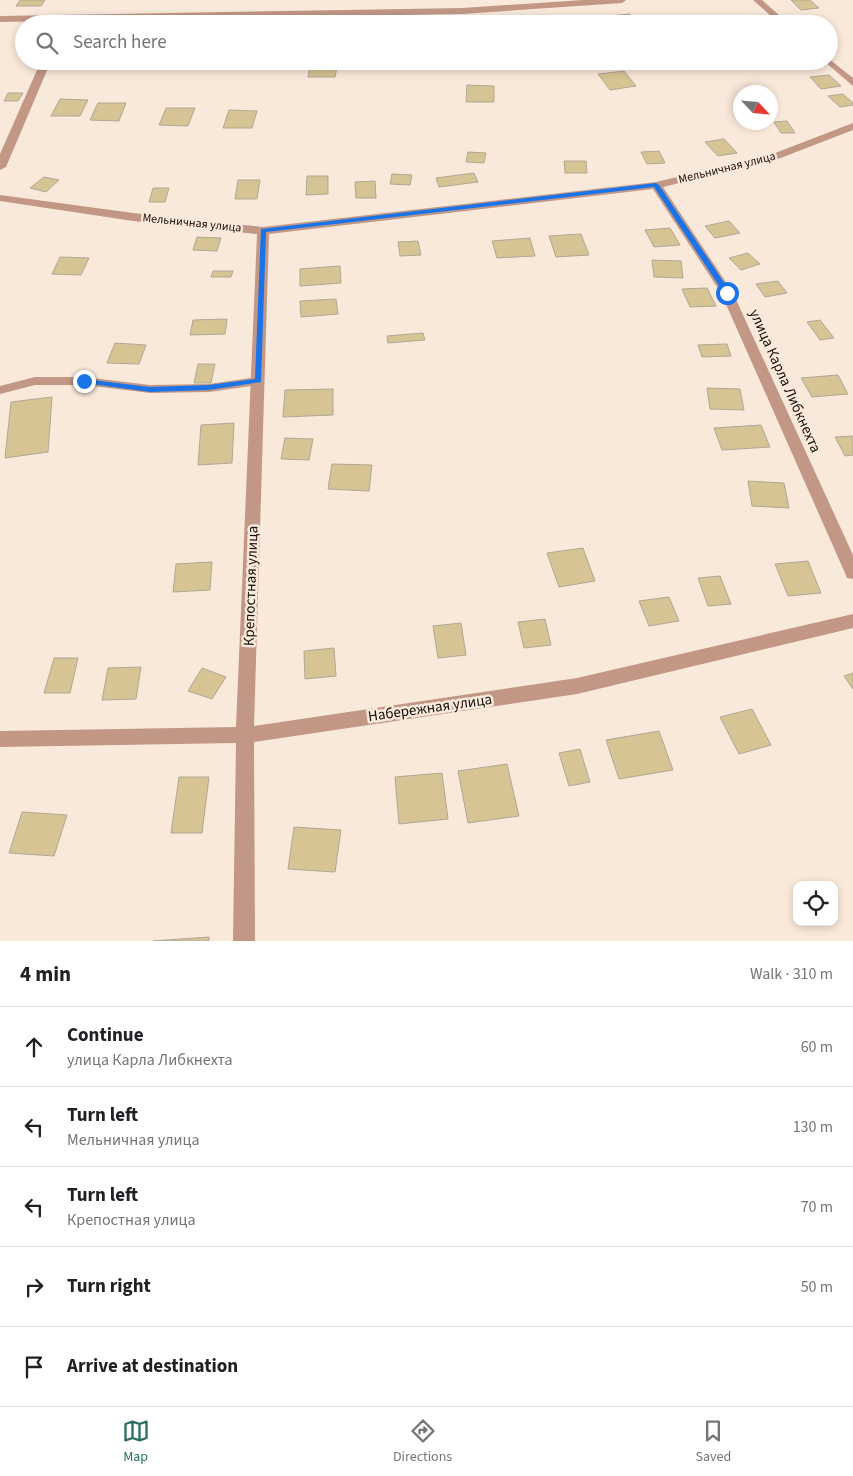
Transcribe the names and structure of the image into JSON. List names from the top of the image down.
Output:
{
  "streets": {
    "street": [
      "Мельничная улица",
      "улица Карла Либкнехта",
      "Крепостная улица",
      "Набережная улица"
    ]
  },
  "crossings": [
    ["Мельничная улица", "улица Карла Либкнехта"],
    ["Мельничная улица", "Крепостная улица"],
    ["Крепостная улица", "Набережная улица"]
  ],
  "north": "bottom right",
  "page": {
    "search": "Search here",
    "heading": ["4 min", "Walk · 310 m"],
    "list": [
      ["Continue", "улица Карла Либкнехта", "60 m"],
      ["Turn left", "Мельничная улица", "130 m"],
      ["Turn left", "Крепостная улица", "70 m"],
      ["Turn right", "50 m"],
      "Arrive at destination"
    ],
    "nav": ["Map", "Directions", "Saved"]
  }
}
